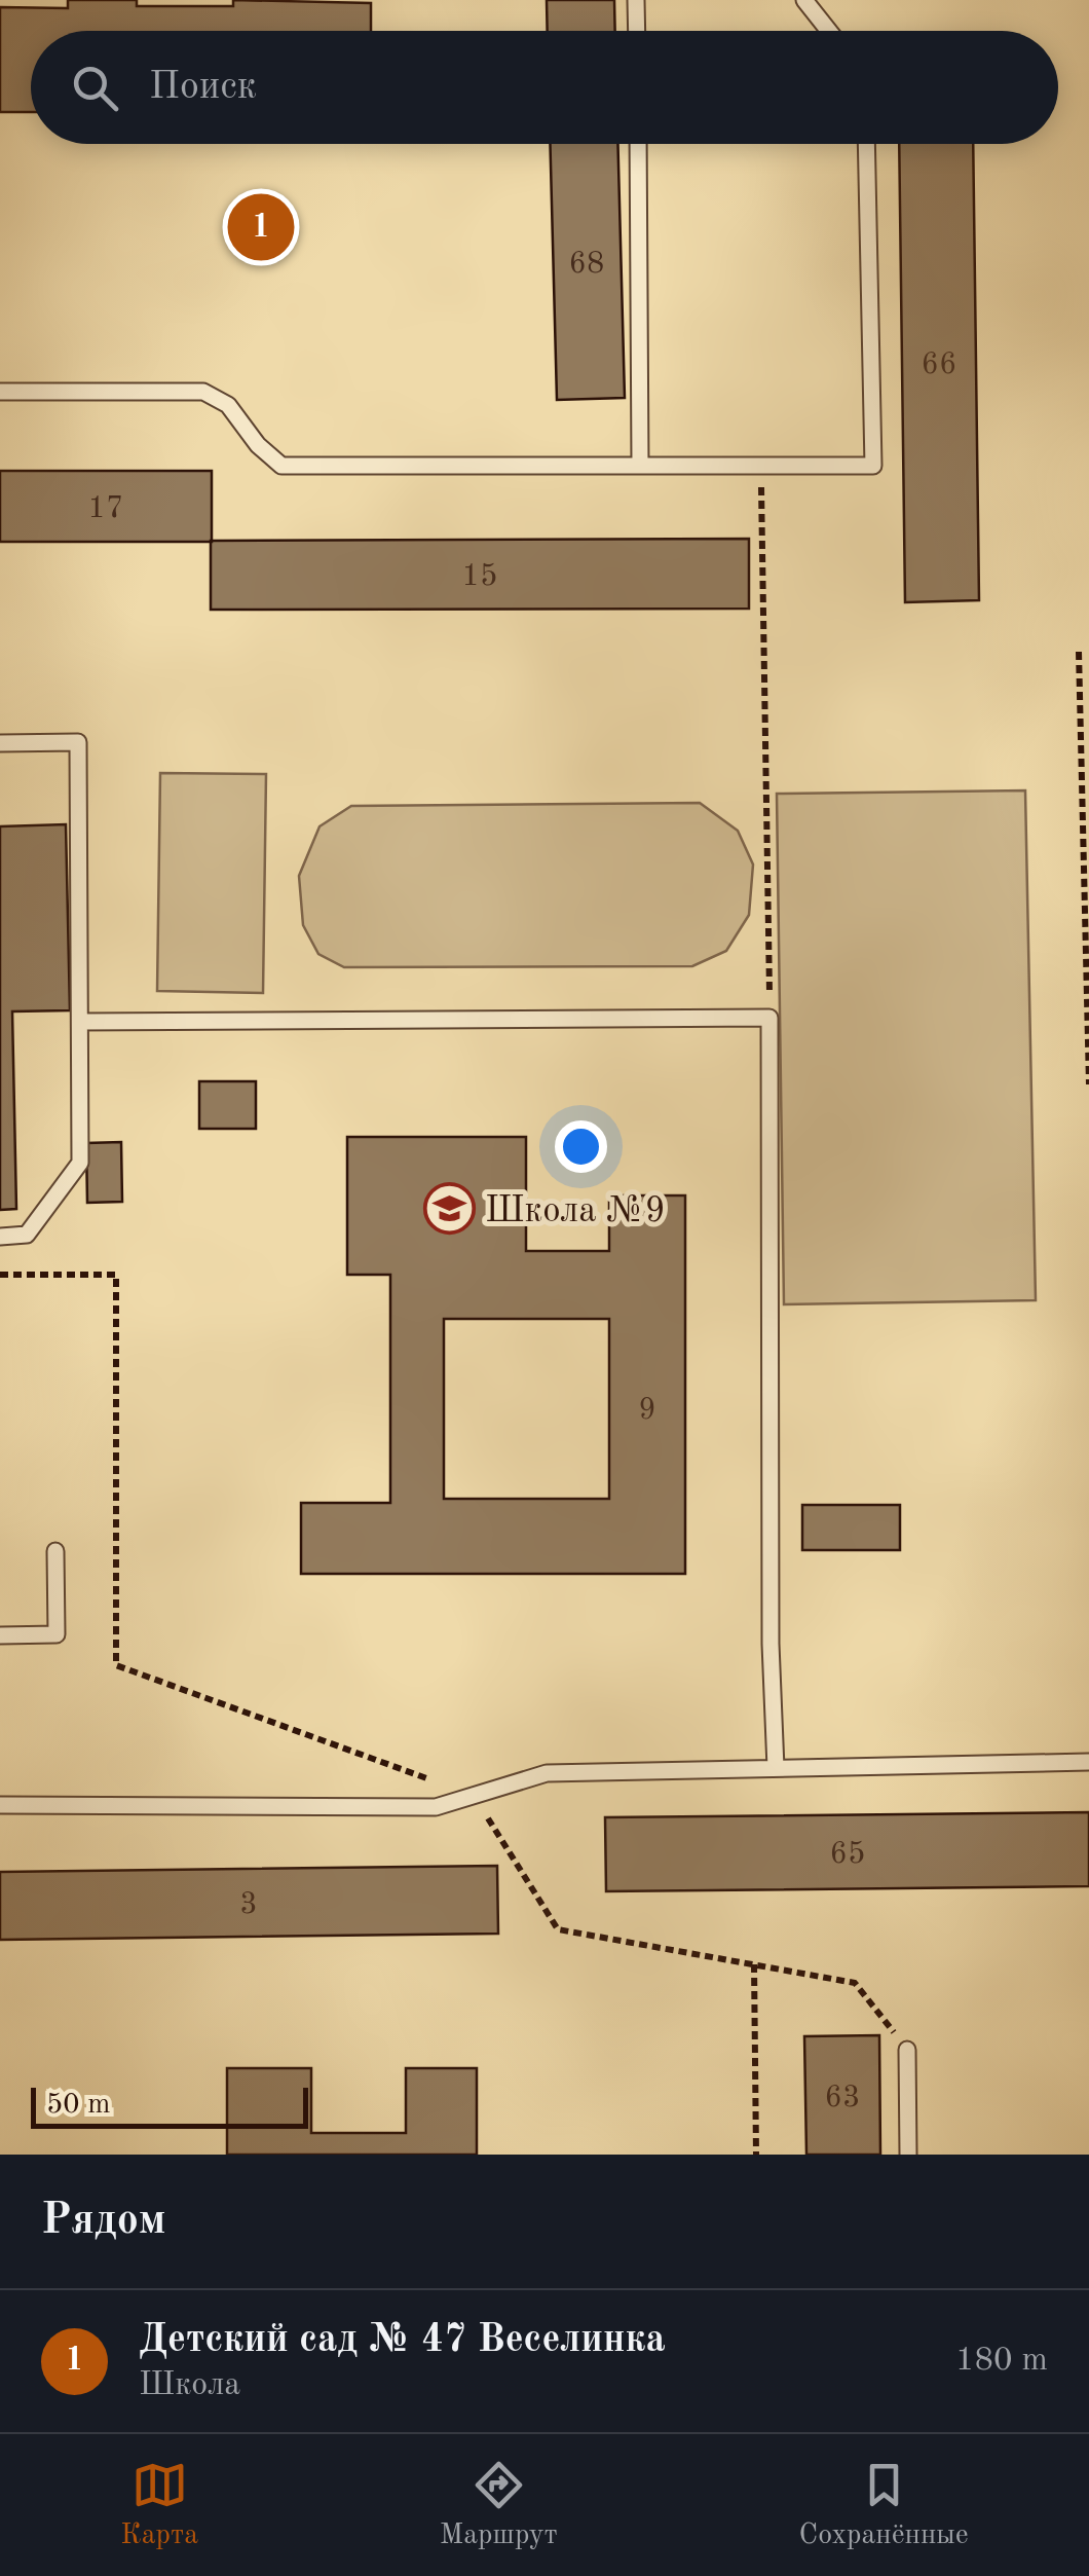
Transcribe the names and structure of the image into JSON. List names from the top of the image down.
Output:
{
  "places": {
    "school or university": ["Школа №9"]
  },
  "house_numbers": [
    "68",
    "66",
    "17",
    "15",
    "9",
    "65",
    "3",
    "63"
  ],
  "scale_bar": "50 m",
  "page": {
    "search": "Поиск",
    "pins": "1",
    "scale": "50 m",
    "heading": "Рядом",
    "list": [
      {
        "mark": "1",
        "name": "Детский сад № 47 Веселинка",
        "note": "Школа",
        "value": "180 m"
      }
    ],
    "nav": ["Карта", "Маршрут", "Сохранённые"]
  }
}
